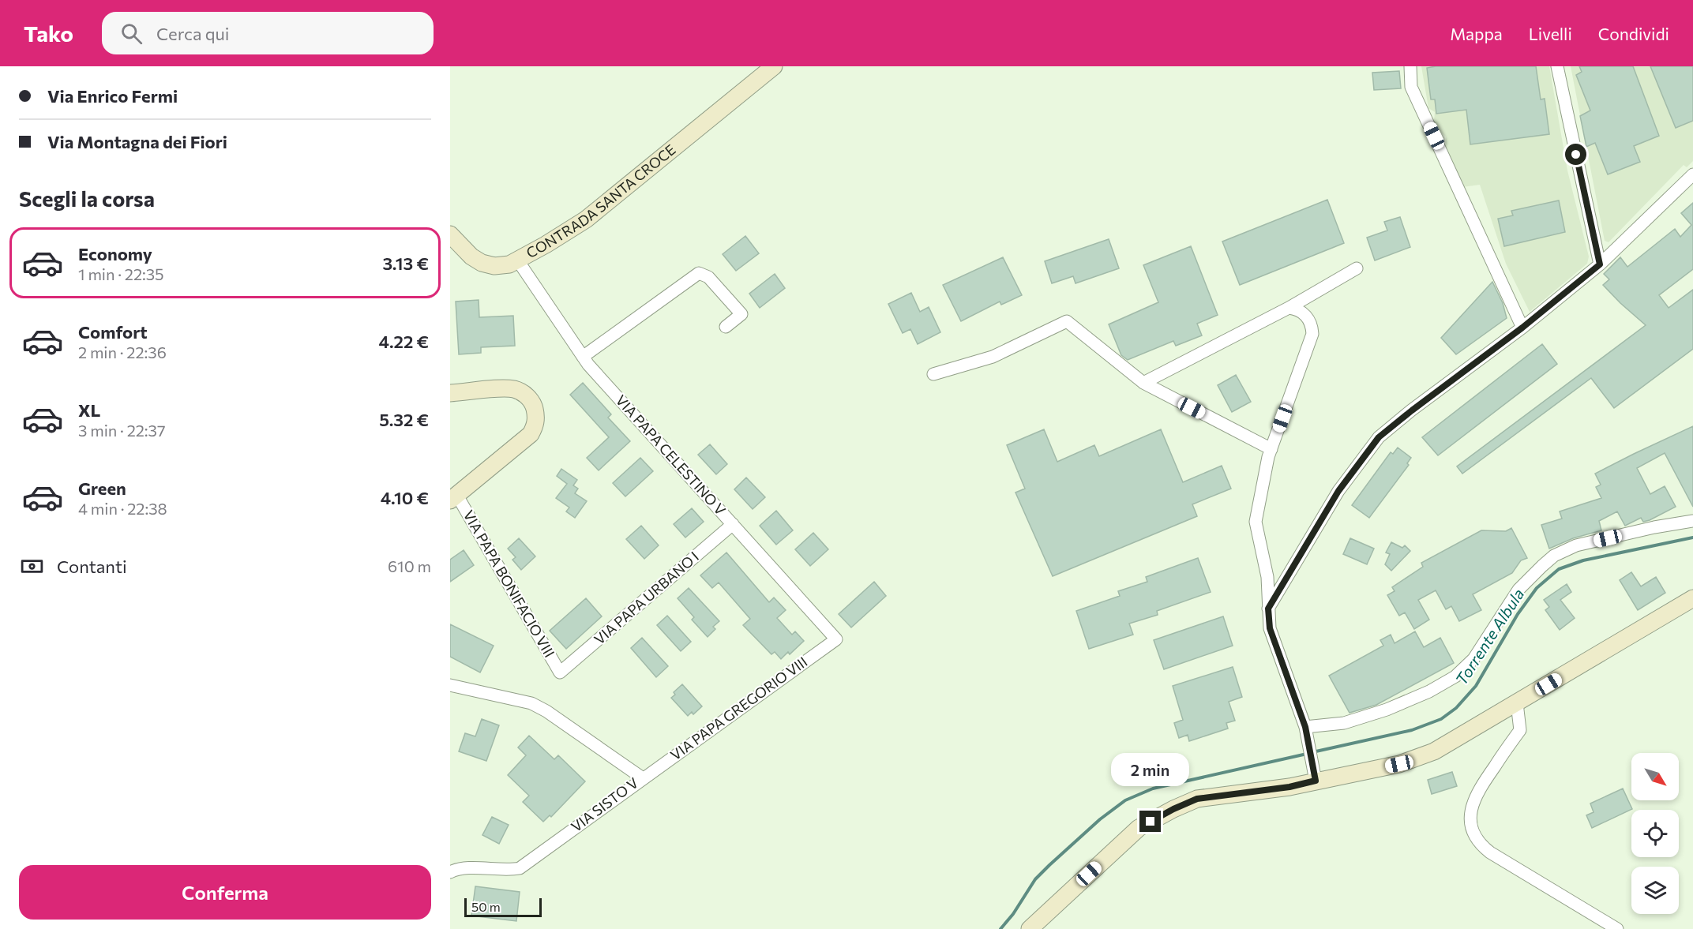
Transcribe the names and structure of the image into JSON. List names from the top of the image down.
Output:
{
  "streets": {
    "main road": ["CONTRADA SANTA CROCE"],
    "street": [
      "VIA PAPA CELESTINO V",
      "VIA PAPA BONIFACIO VIII",
      "VIA PAPA URBANO I",
      "VIA PAPA GREGORIO VIII",
      "VIA SISTO V"
    ]
  },
  "crossings": [
    ["CONTRADA SANTA CROCE", "VIA PAPA CELESTINO V"],
    ["VIA PAPA CELESTINO V", "VIA PAPA URBANO I"],
    ["VIA PAPA CELESTINO V", "VIA PAPA GREGORIO VIII"],
    ["VIA PAPA BONIFACIO VIII", "VIA PAPA URBANO I"],
    ["VIA PAPA GREGORIO VIII", "VIA SISTO V"]
  ],
  "water": ["Torrente Albula"],
  "scale_bar": "50 m",
  "north": "bottom right",
  "page": {
    "header": "Tako",
    "search": "Cerca qui",
    "nav": ["Mappa", "Livelli", "Condividi"],
    "banner": ["Via Enrico Fermi", "Via Montagna dei Fiori"],
    "heading": "Scegli la corsa",
    "list": [
      {
        "name": "Economy",
        "note": "1 min · 22:35",
        "value": "3.13 €"
      },
      {
        "name": "Comfort",
        "note": "2 min · 22:36",
        "value": "4.22 €"
      },
      {
        "name": "XL",
        "note": "3 min · 22:37",
        "value": "5.32 €"
      },
      {
        "name": "Green",
        "note": "4 min · 22:38",
        "value": "4.10 €"
      }
    ],
    "pay": ["Contanti", "610 m"],
    "bubble": "2 min",
    "buttons": "Conferma",
    "scale": "50 m"
  }
}
